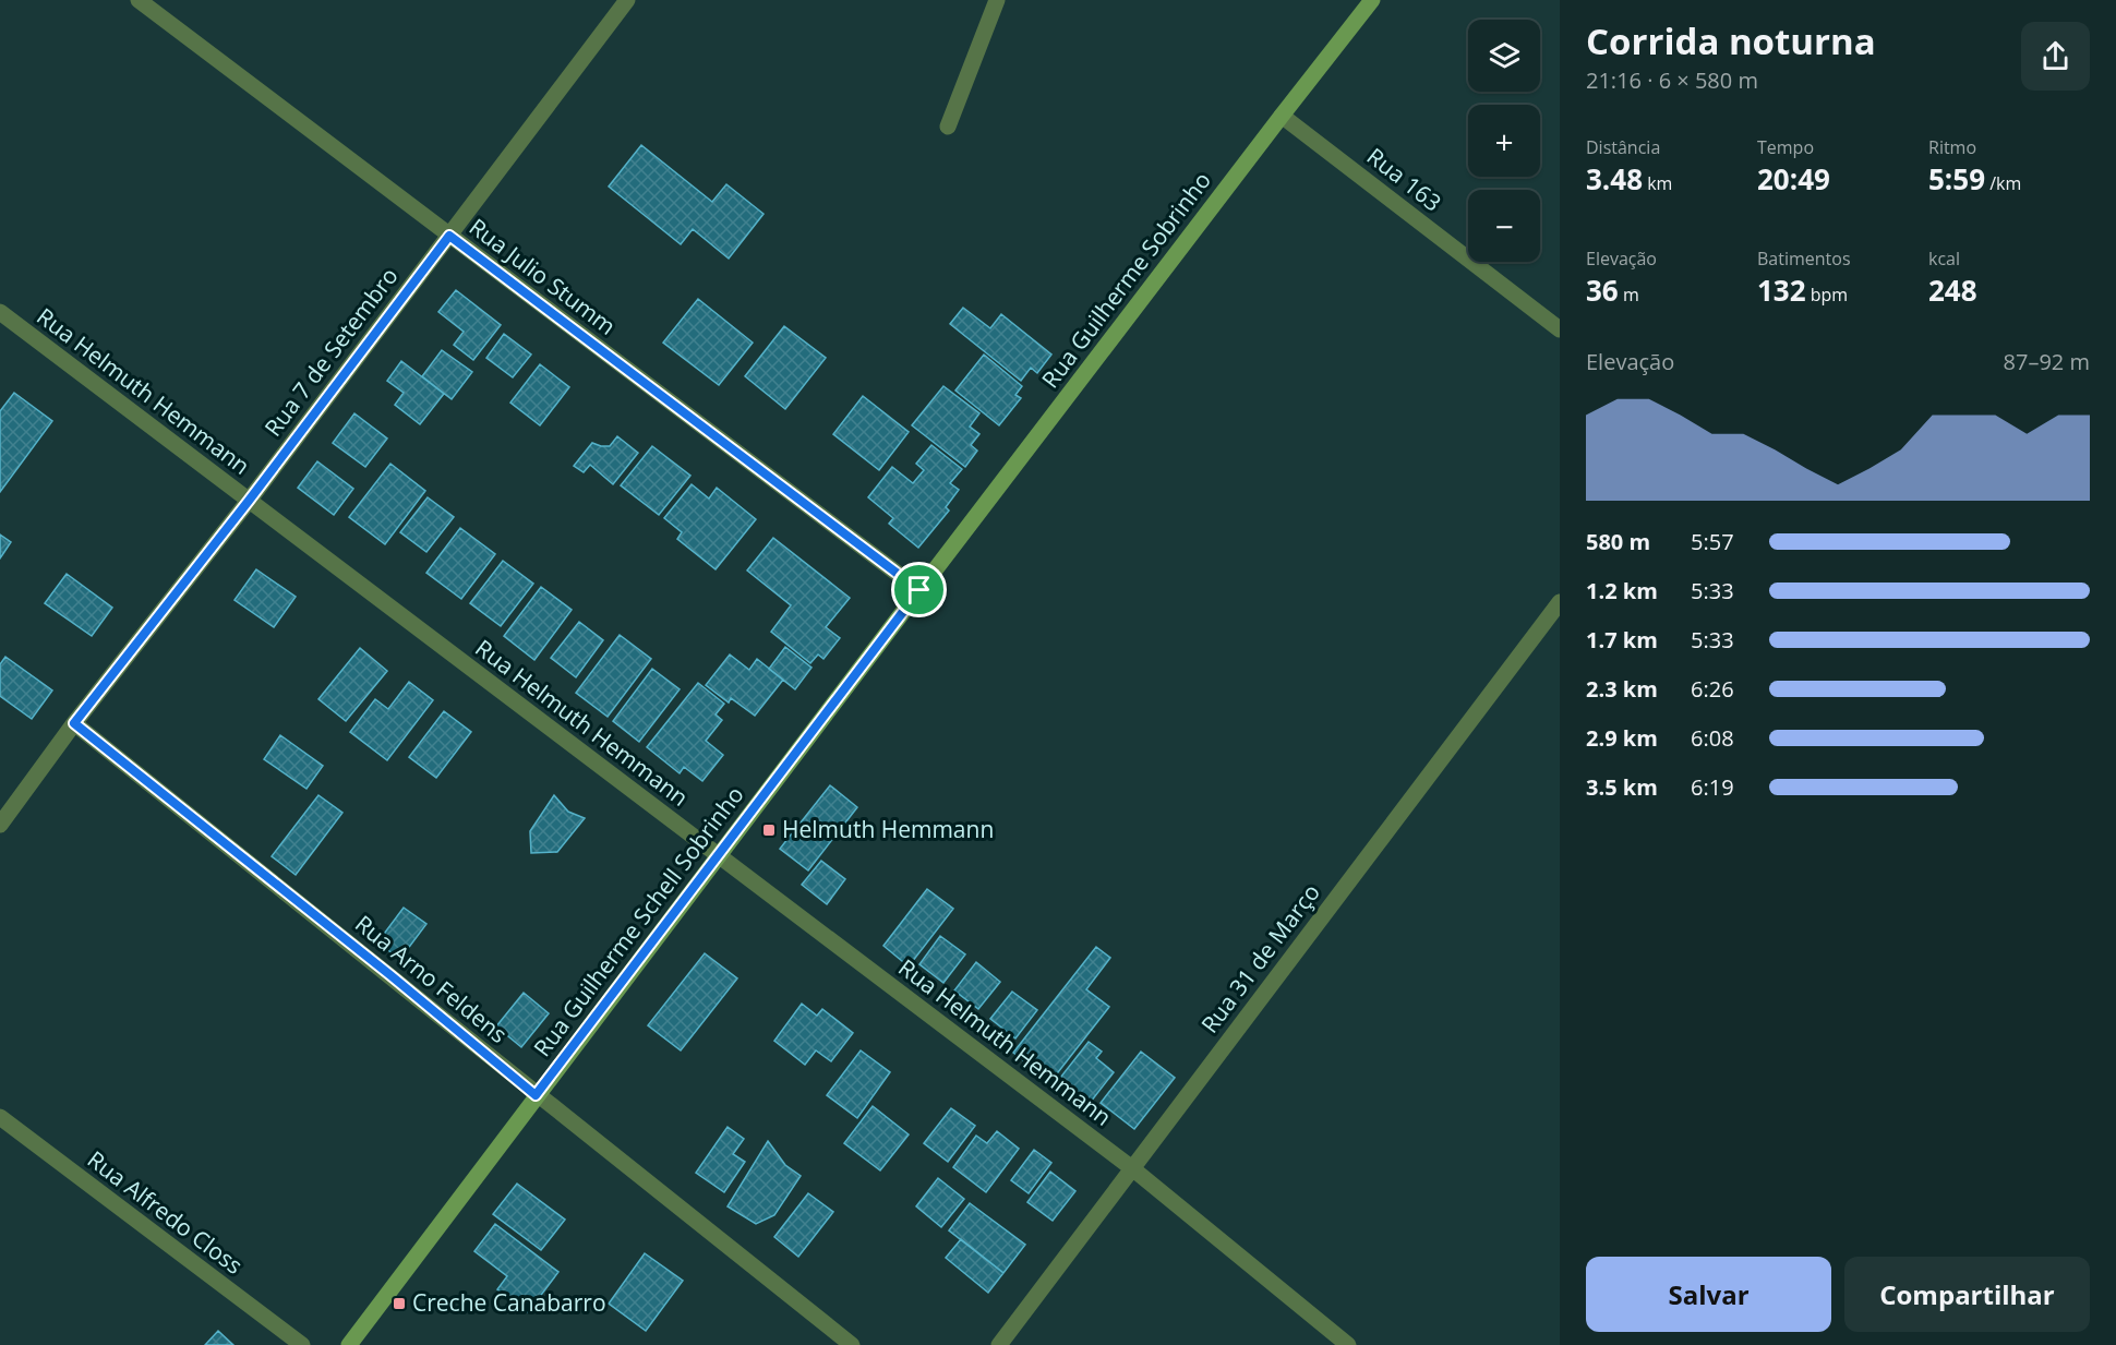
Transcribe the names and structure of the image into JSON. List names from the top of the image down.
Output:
{
  "streets": {
    "street": [
      "Rua 163",
      "Rua Julio Stumm",
      "Rua Guilherme Sobrinho",
      "Rua 7 de Setembro",
      "Rua Helmuth Hemmann",
      "Rua Guilherme Schell Sobrinho",
      "Rua 31 de Março",
      "Rua Arno Feldens",
      "Rua Alfredo Closs"
    ]
  },
  "crossings": [
    ["Rua 163", "Rua Guilherme Sobrinho"],
    ["Rua Julio Stumm", "Rua Guilherme Sobrinho"],
    ["Rua Julio Stumm", "Rua 7 de Setembro"],
    ["Rua Julio Stumm", "Rua Guilherme Schell Sobrinho"],
    ["Rua Guilherme Sobrinho", "Rua Guilherme Schell Sobrinho"],
    ["Rua 7 de Setembro", "Rua Helmuth Hemmann"],
    ["Rua 7 de Setembro", "Rua Arno Feldens"],
    ["Rua Helmuth Hemmann", "Rua Guilherme Schell Sobrinho"],
    ["Rua Helmuth Hemmann", "Rua 31 de Março"],
    ["Rua Guilherme Schell Sobrinho", "Rua Arno Feldens"]
  ],
  "places": {
    "transit": ["Helmuth Hemmann", "Creche Canabarro"]
  },
  "page": {
    "heading": ["Corrida noturna", "21:16 · 6 × 580 m"],
    "map_buttons": ["+", "−"],
    "stats": [
      ["Distância", "3.48 km"],
      ["Tempo", "20:49"],
      ["Ritmo", "5:59 /km"],
      ["Elevação", "36 m"],
      ["Batimentos", "132 bpm"],
      ["kcal", "248"]
    ],
    "chart": ["Elevação", "87–92 m"],
    "list": [
      {
        "name": "580 m",
        "note": "5:57"
      },
      {
        "name": "1.2 km",
        "note": "5:33"
      },
      {
        "name": "1.7 km",
        "note": "5:33"
      },
      {
        "name": "2.3 km",
        "note": "6:26"
      },
      {
        "name": "2.9 km",
        "note": "6:08"
      },
      {
        "name": "3.5 km",
        "note": "6:19"
      }
    ],
    "buttons": ["Salvar", "Compartilhar"]
  }
}
